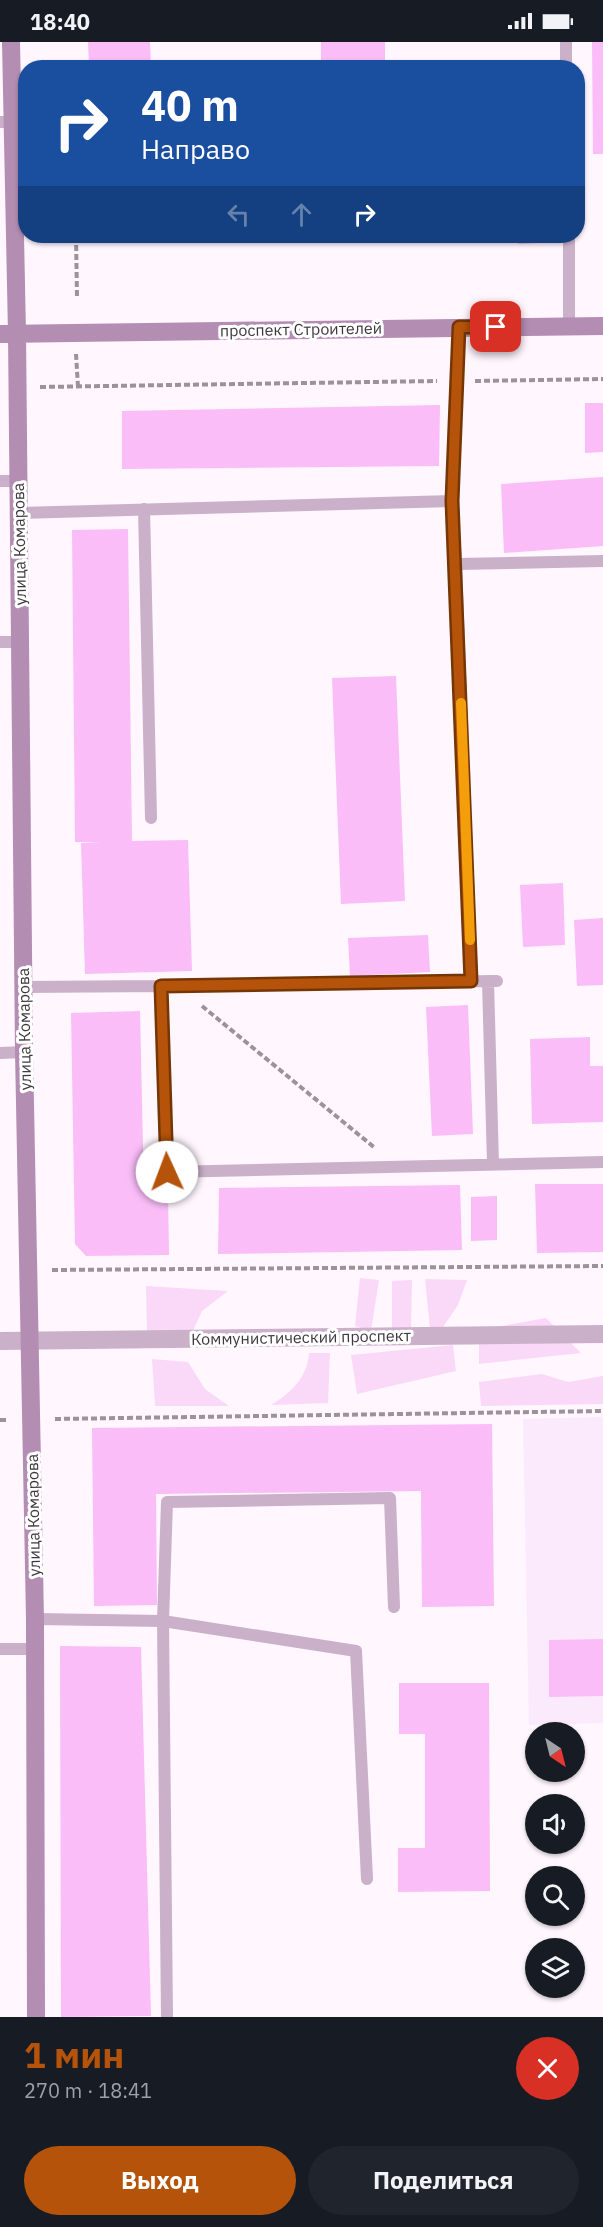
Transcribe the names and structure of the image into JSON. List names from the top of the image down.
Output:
{
  "streets": {
    "street": ["проспект Строителей", "улица Комарова", "Коммунистический проспект"]
  },
  "crossings": [
    ["проспект Строителей", "улица Комарова"],
    ["улица Комарова", "Коммунистический проспект"]
  ],
  "north": "bottom right",
  "page": {
    "status": "18:40",
    "turn": ["40 m", "Направо"],
    "heading": ["1 мин", "270 m · 18:41"],
    "buttons": ["Выход", "Поделиться"]
  }
}
